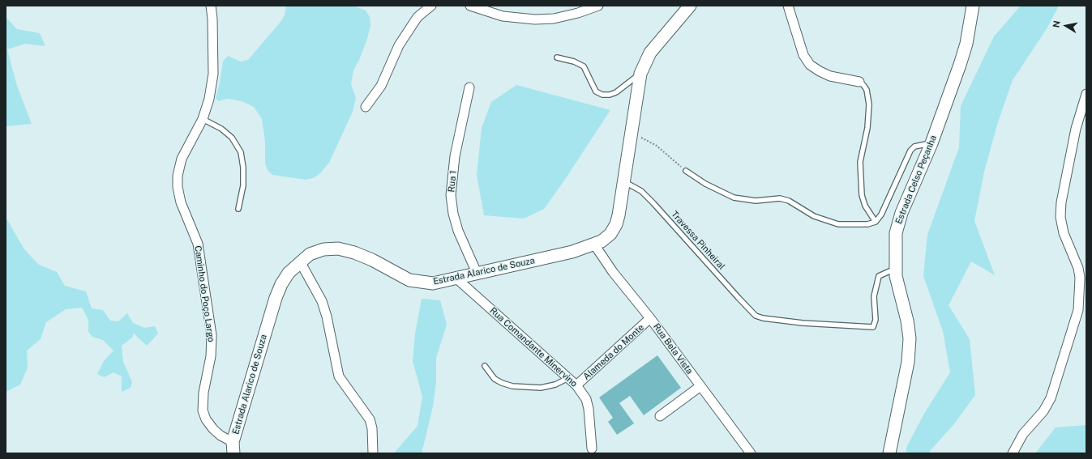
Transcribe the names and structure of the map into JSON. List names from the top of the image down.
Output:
{
  "streets": {
    "main road": ["Estrada Celso Peçanha", "Estrada Alarico de Souza"],
    "street": [
      "Rua 1",
      "Caminho do Poço Largo",
      "Rua Comandante Minervino",
      "Rua Bela Vista",
      "Alameda do Monte"
    ],
    "lane": ["Travessa Pinheiral"]
  },
  "crossings": [
    ["Estrada Celso Peçanha", "Travessa Pinheiral"],
    ["Rua 1", "Estrada Alarico de Souza"],
    ["Travessa Pinheiral", "Estrada Alarico de Souza"],
    ["Estrada Alarico de Souza", "Caminho do Poço Largo"],
    ["Estrada Alarico de Souza", "Rua Comandante Minervino"],
    ["Estrada Alarico de Souza", "Rua Bela Vista"],
    ["Rua Comandante Minervino", "Alameda do Monte"],
    ["Rua Bela Vista", "Alameda do Monte"]
  ],
  "north": "left"
}
